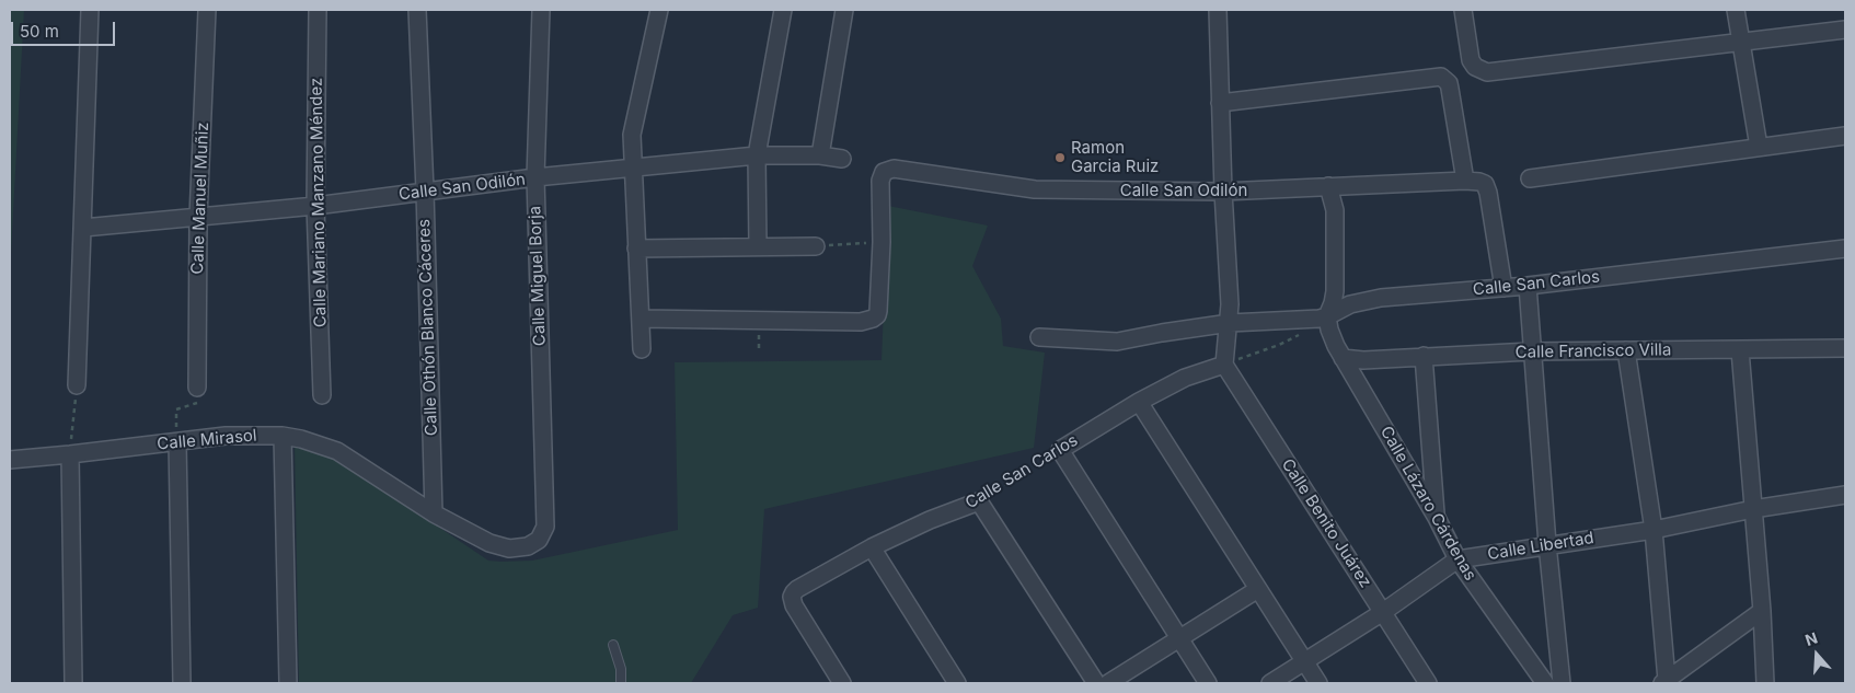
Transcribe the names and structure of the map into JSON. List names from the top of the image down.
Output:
{
  "streets": {
    "street": [
      "Calle San Odilón",
      "Calle Manuel Muñiz",
      "Calle Mariano Manzano Méndez",
      "Calle Miguel Borja",
      "Calle San Carlos",
      "Calle Othón Blanco Cáceres",
      "Calle Francisco Villa",
      "Calle Mirasol",
      "Calle Lázaro Cárdenas",
      "Calle Benito Juárez",
      "Calle Libertad"
    ]
  },
  "crossings": [
    ["Calle San Odilón", "Calle Manuel Muñiz"],
    ["Calle San Odilón", "Calle Mariano Manzano Méndez"],
    ["Calle San Odilón", "Calle Miguel Borja"],
    ["Calle San Odilón", "Calle San Carlos"],
    ["Calle San Odilón", "Calle Othón Blanco Cáceres"],
    ["Calle Miguel Borja", "Calle Mirasol"],
    ["Calle San Carlos", "Calle Lázaro Cárdenas"],
    ["Calle San Carlos", "Calle Benito Juárez"],
    ["Calle Othón Blanco Cáceres", "Calle Mirasol"],
    ["Calle Francisco Villa", "Calle Lázaro Cárdenas"],
    ["Calle Lázaro Cárdenas", "Calle Libertad"],
    ["Calle Benito Juárez", "Calle Libertad"]
  ],
  "places": ["Ramon Garcia Ruiz"],
  "scale_bar": "50 m",
  "north": "top"
}
